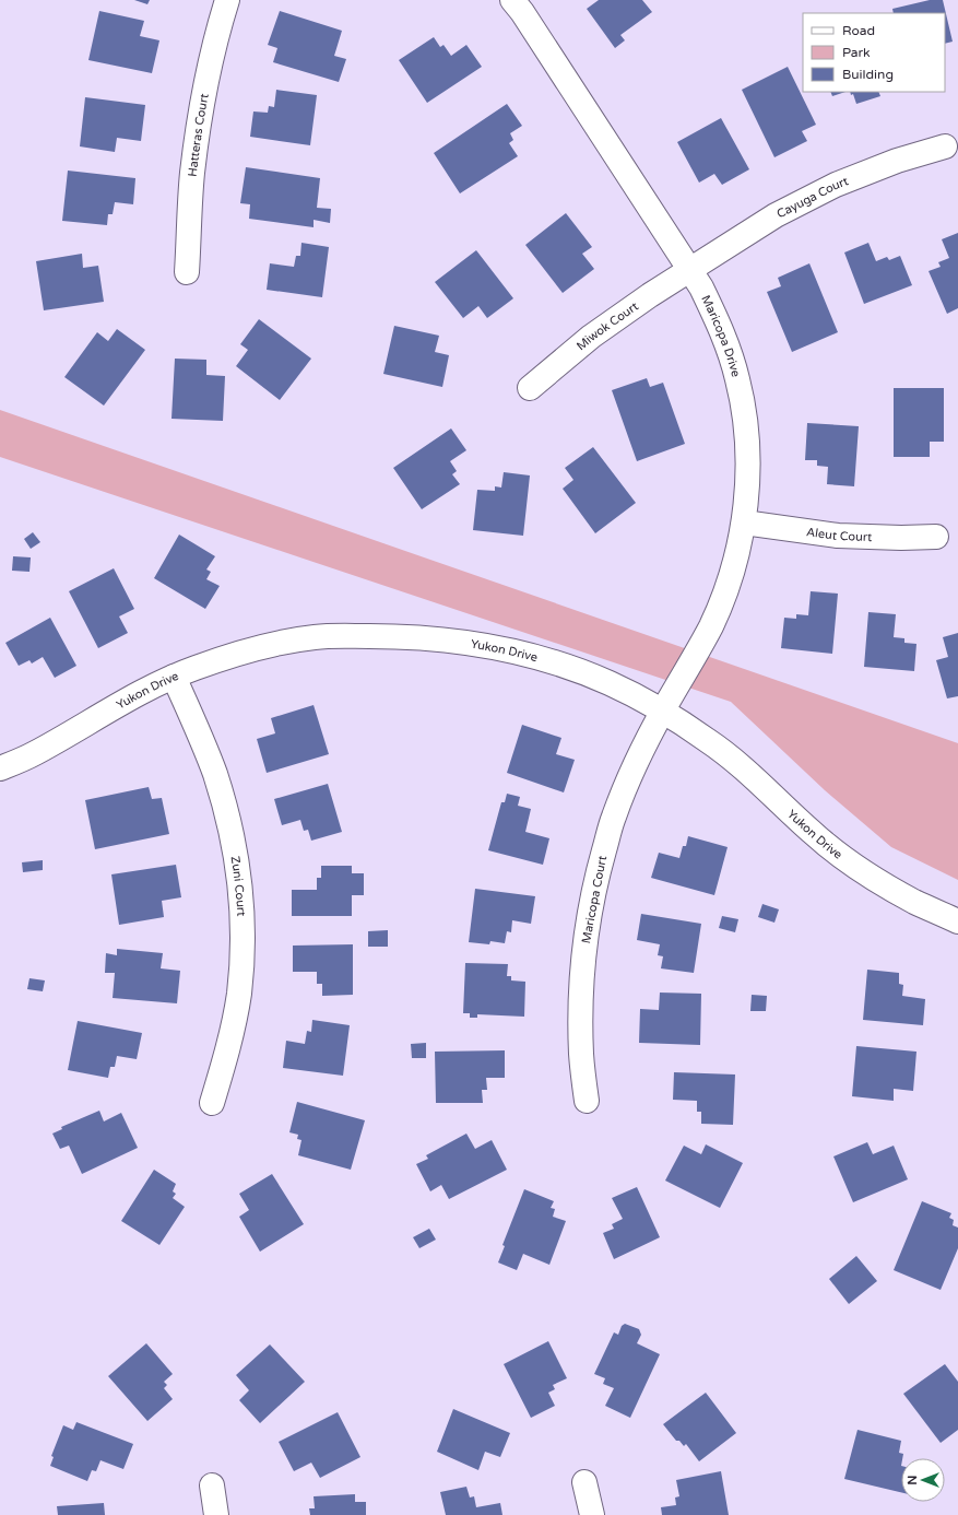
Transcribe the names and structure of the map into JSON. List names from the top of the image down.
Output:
{
  "streets": {
    "street": [
      "Hatteras Court",
      "Cayuga Court",
      "Miwok Court",
      "Maricopa Drive",
      "Aleut Court",
      "Yukon Drive",
      "Zuni Court",
      "Maricopa Court"
    ]
  },
  "crossings": [
    ["Cayuga Court", "Miwok Court"],
    ["Cayuga Court", "Maricopa Drive"],
    ["Miwok Court", "Maricopa Drive"],
    ["Maricopa Drive", "Aleut Court"],
    ["Maricopa Drive", "Yukon Drive"],
    ["Maricopa Drive", "Maricopa Court"],
    ["Yukon Drive", "Zuni Court"],
    ["Yukon Drive", "Maricopa Court"]
  ],
  "legend": ["Road", "Park", "Building"],
  "north": "left"
}
